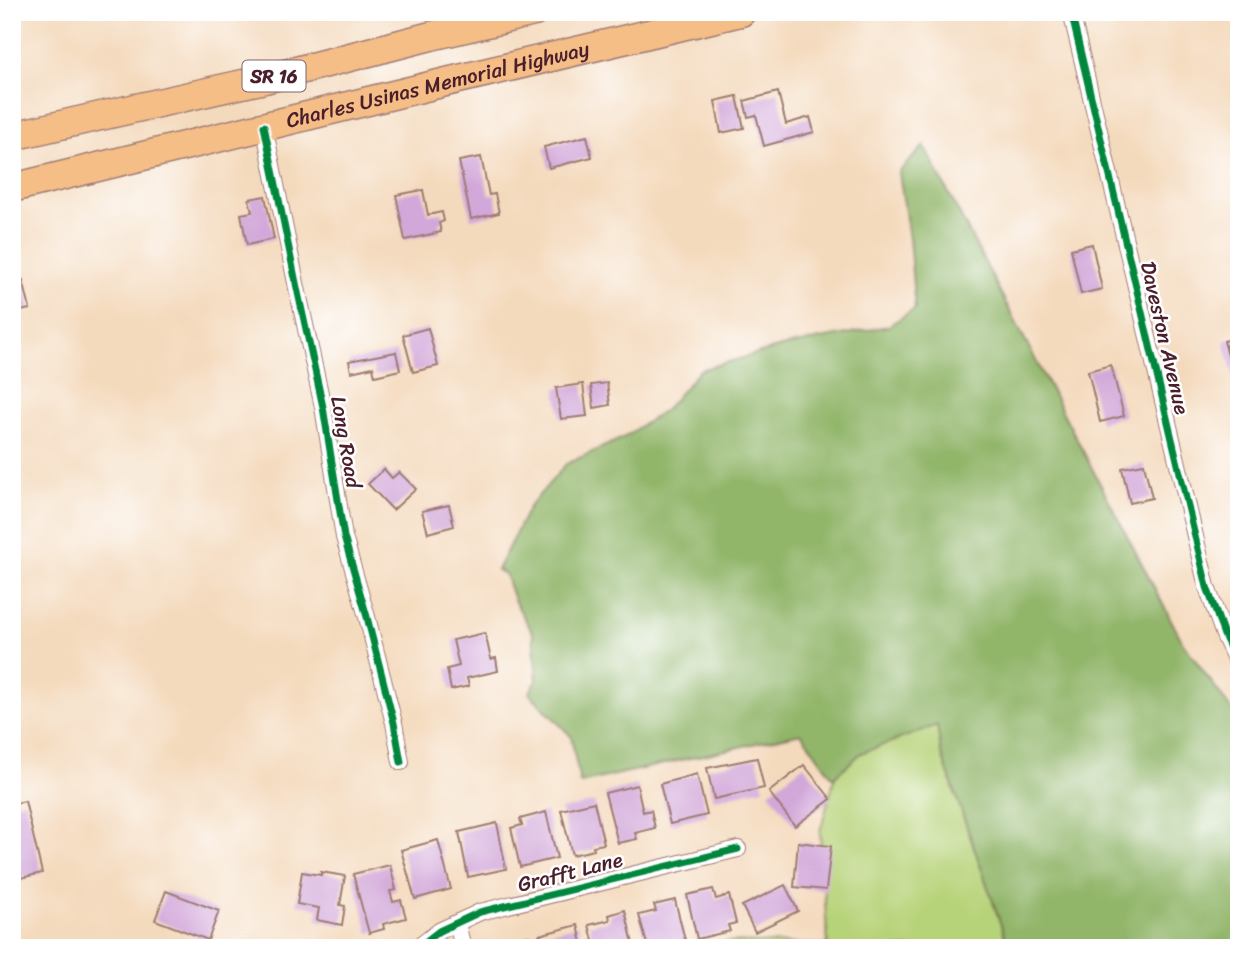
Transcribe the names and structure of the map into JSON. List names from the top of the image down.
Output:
{
  "streets": {
    "highway": ["SR 16", "Charles Usinas Memorial Highway"],
    "street": ["Daveston Avenue", "Long Road", "Grafft Lane"]
  },
  "crossings": [
    ["Charles Usinas Memorial Highway", "Long Road"]
  ]
}
